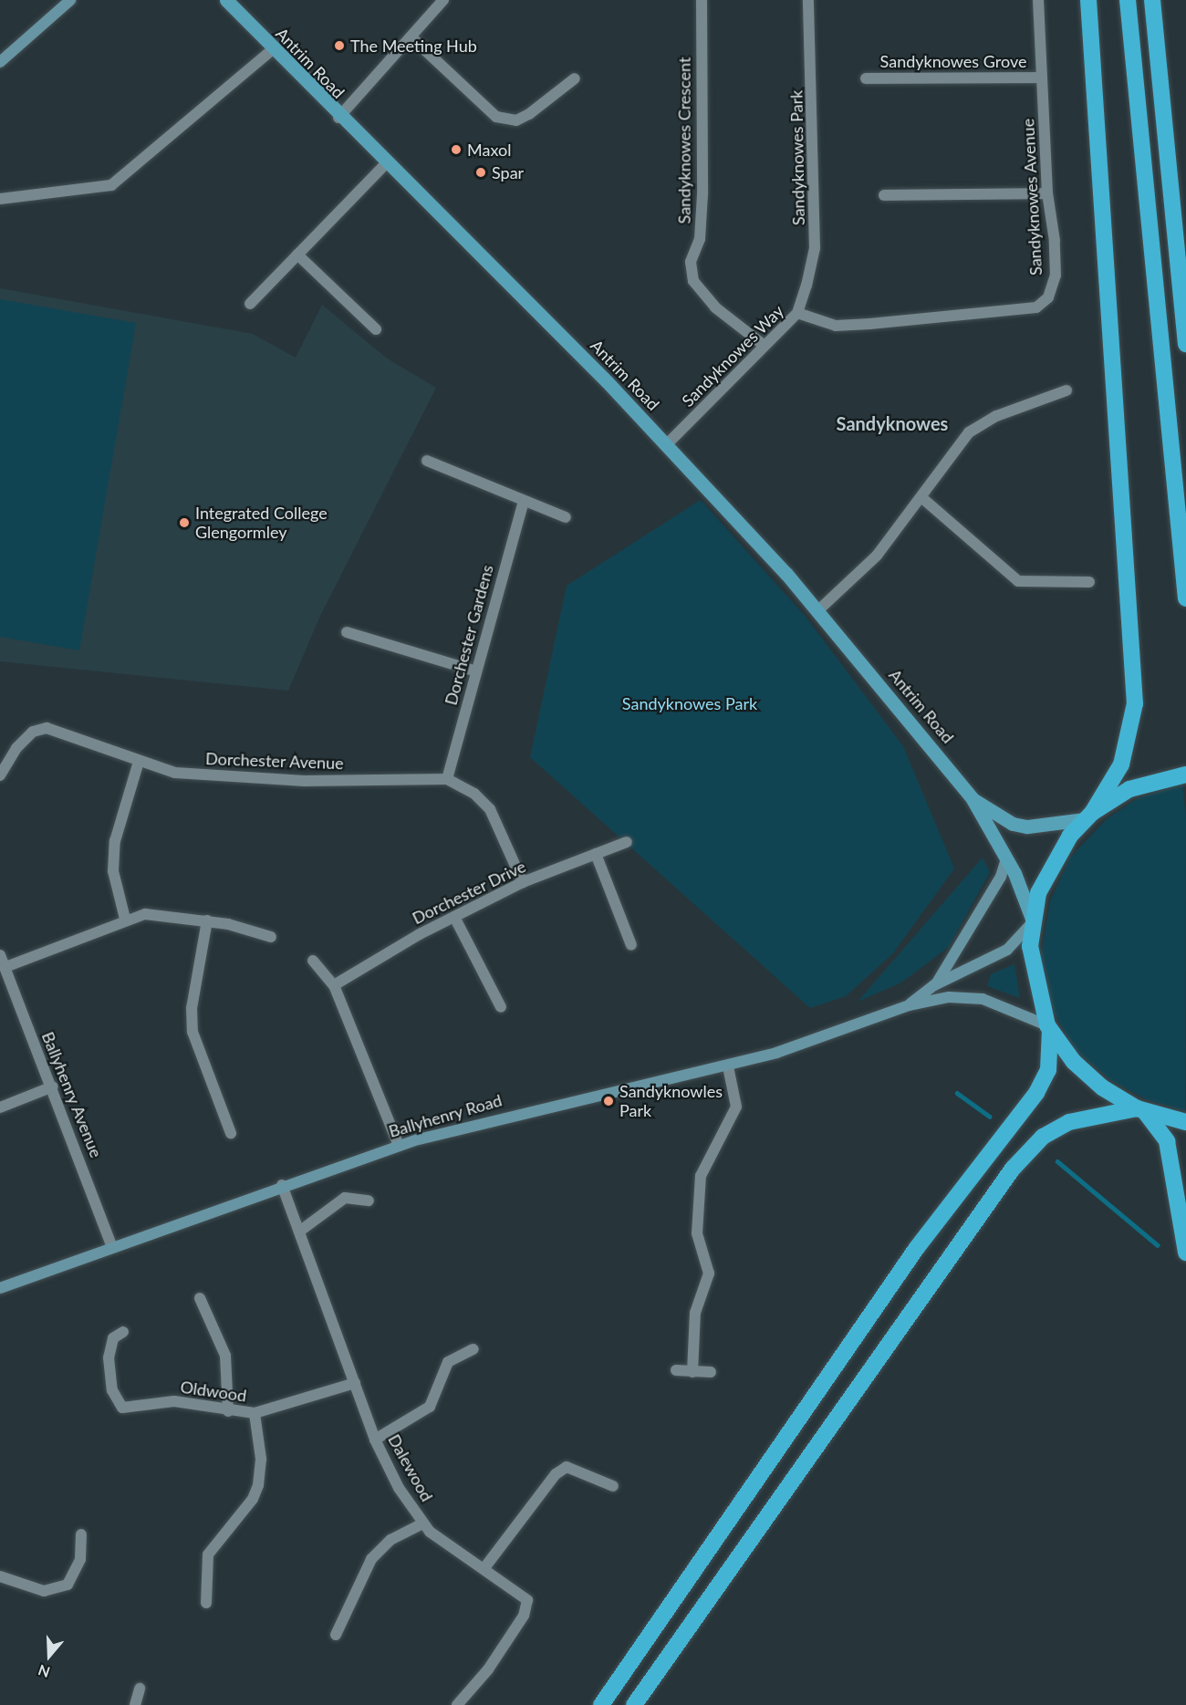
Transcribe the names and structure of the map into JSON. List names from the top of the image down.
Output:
{
  "streets": {
    "main road": ["Antrim Road", "Ballyhenry Road"],
    "street": [
      "Sandyknowes Grove",
      "Sandyknowes Crescent",
      "Sandyknowes Park",
      "Sandyknowes Avenue",
      "Sandyknowes Way",
      "Dorchester Gardens",
      "Dorchester Avenue",
      "Dorchester Drive",
      "Ballyhenry Avenue",
      "Oldwood",
      "Dalewood"
    ]
  },
  "crossings": [
    ["Sandyknowes Grove", "Sandyknowes Avenue"],
    ["Antrim Road", "Sandyknowes Way"],
    ["Antrim Road", "Ballyhenry Road"],
    ["Sandyknowes Crescent", "Sandyknowes Way"],
    ["Sandyknowes Park", "Sandyknowes Avenue"],
    ["Sandyknowes Park", "Sandyknowes Way"],
    ["Sandyknowes Avenue", "Sandyknowes Way"],
    ["Dorchester Gardens", "Dorchester Avenue"],
    ["Dorchester Avenue", "Dorchester Drive"],
    ["Ballyhenry Avenue", "Ballyhenry Road"],
    ["Ballyhenry Road", "Dalewood"],
    ["Oldwood", "Dalewood"]
  ],
  "districts": ["Sandyknowes"],
  "parks": ["Sandyknowes Park"],
  "places": [
    "The Meeting Hub",
    "Maxol",
    "Spar",
    "Integrated College Glengormley",
    "Sandyknowles Park"
  ],
  "north": "bottom"
}
